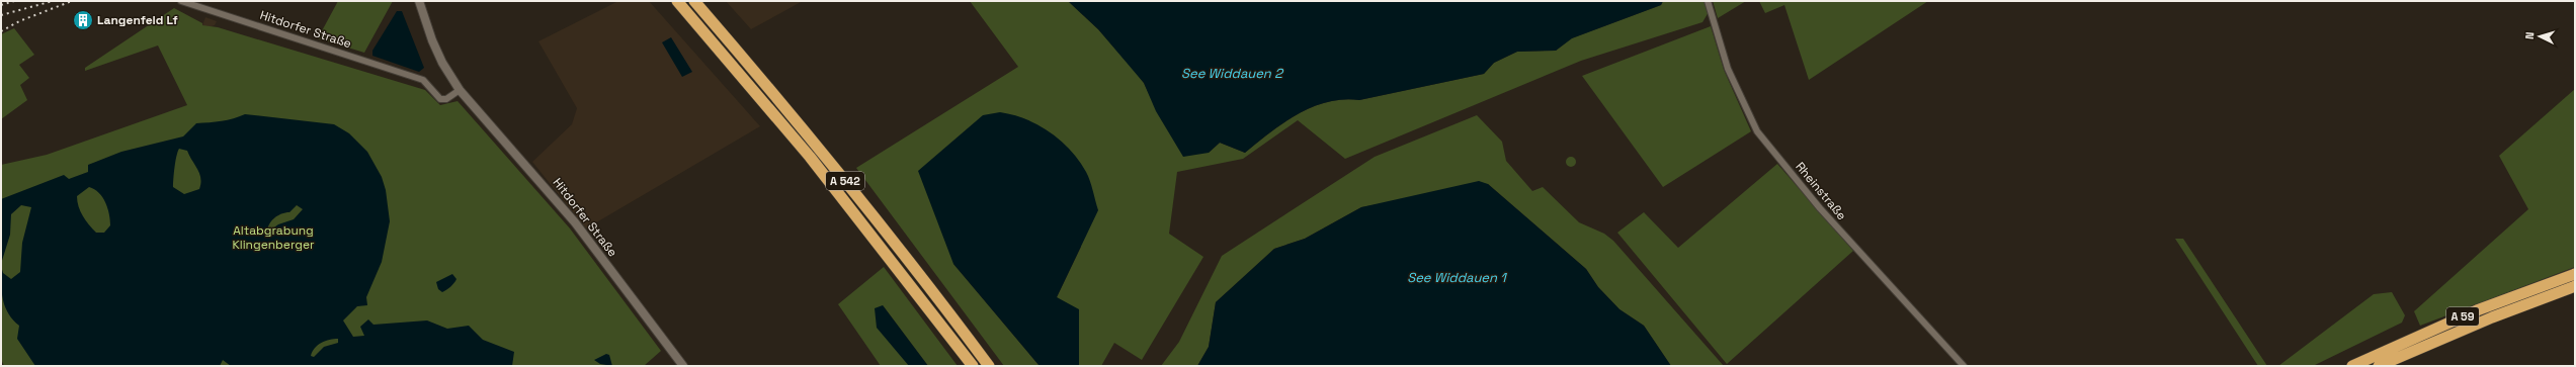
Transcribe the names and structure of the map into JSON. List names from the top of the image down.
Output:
{
  "streets": {
    "highway": ["A 542", "A 59"],
    "main road": ["Hitdorfer Straße"],
    "street": ["Rheinstraße"]
  },
  "water": ["See Widdauen 2", "See Widdauen 1"],
  "parks": ["Altabgrabung Klingenberger"],
  "places": {
    "building": ["Langenfeld Lf"]
  },
  "north": "left"
}
